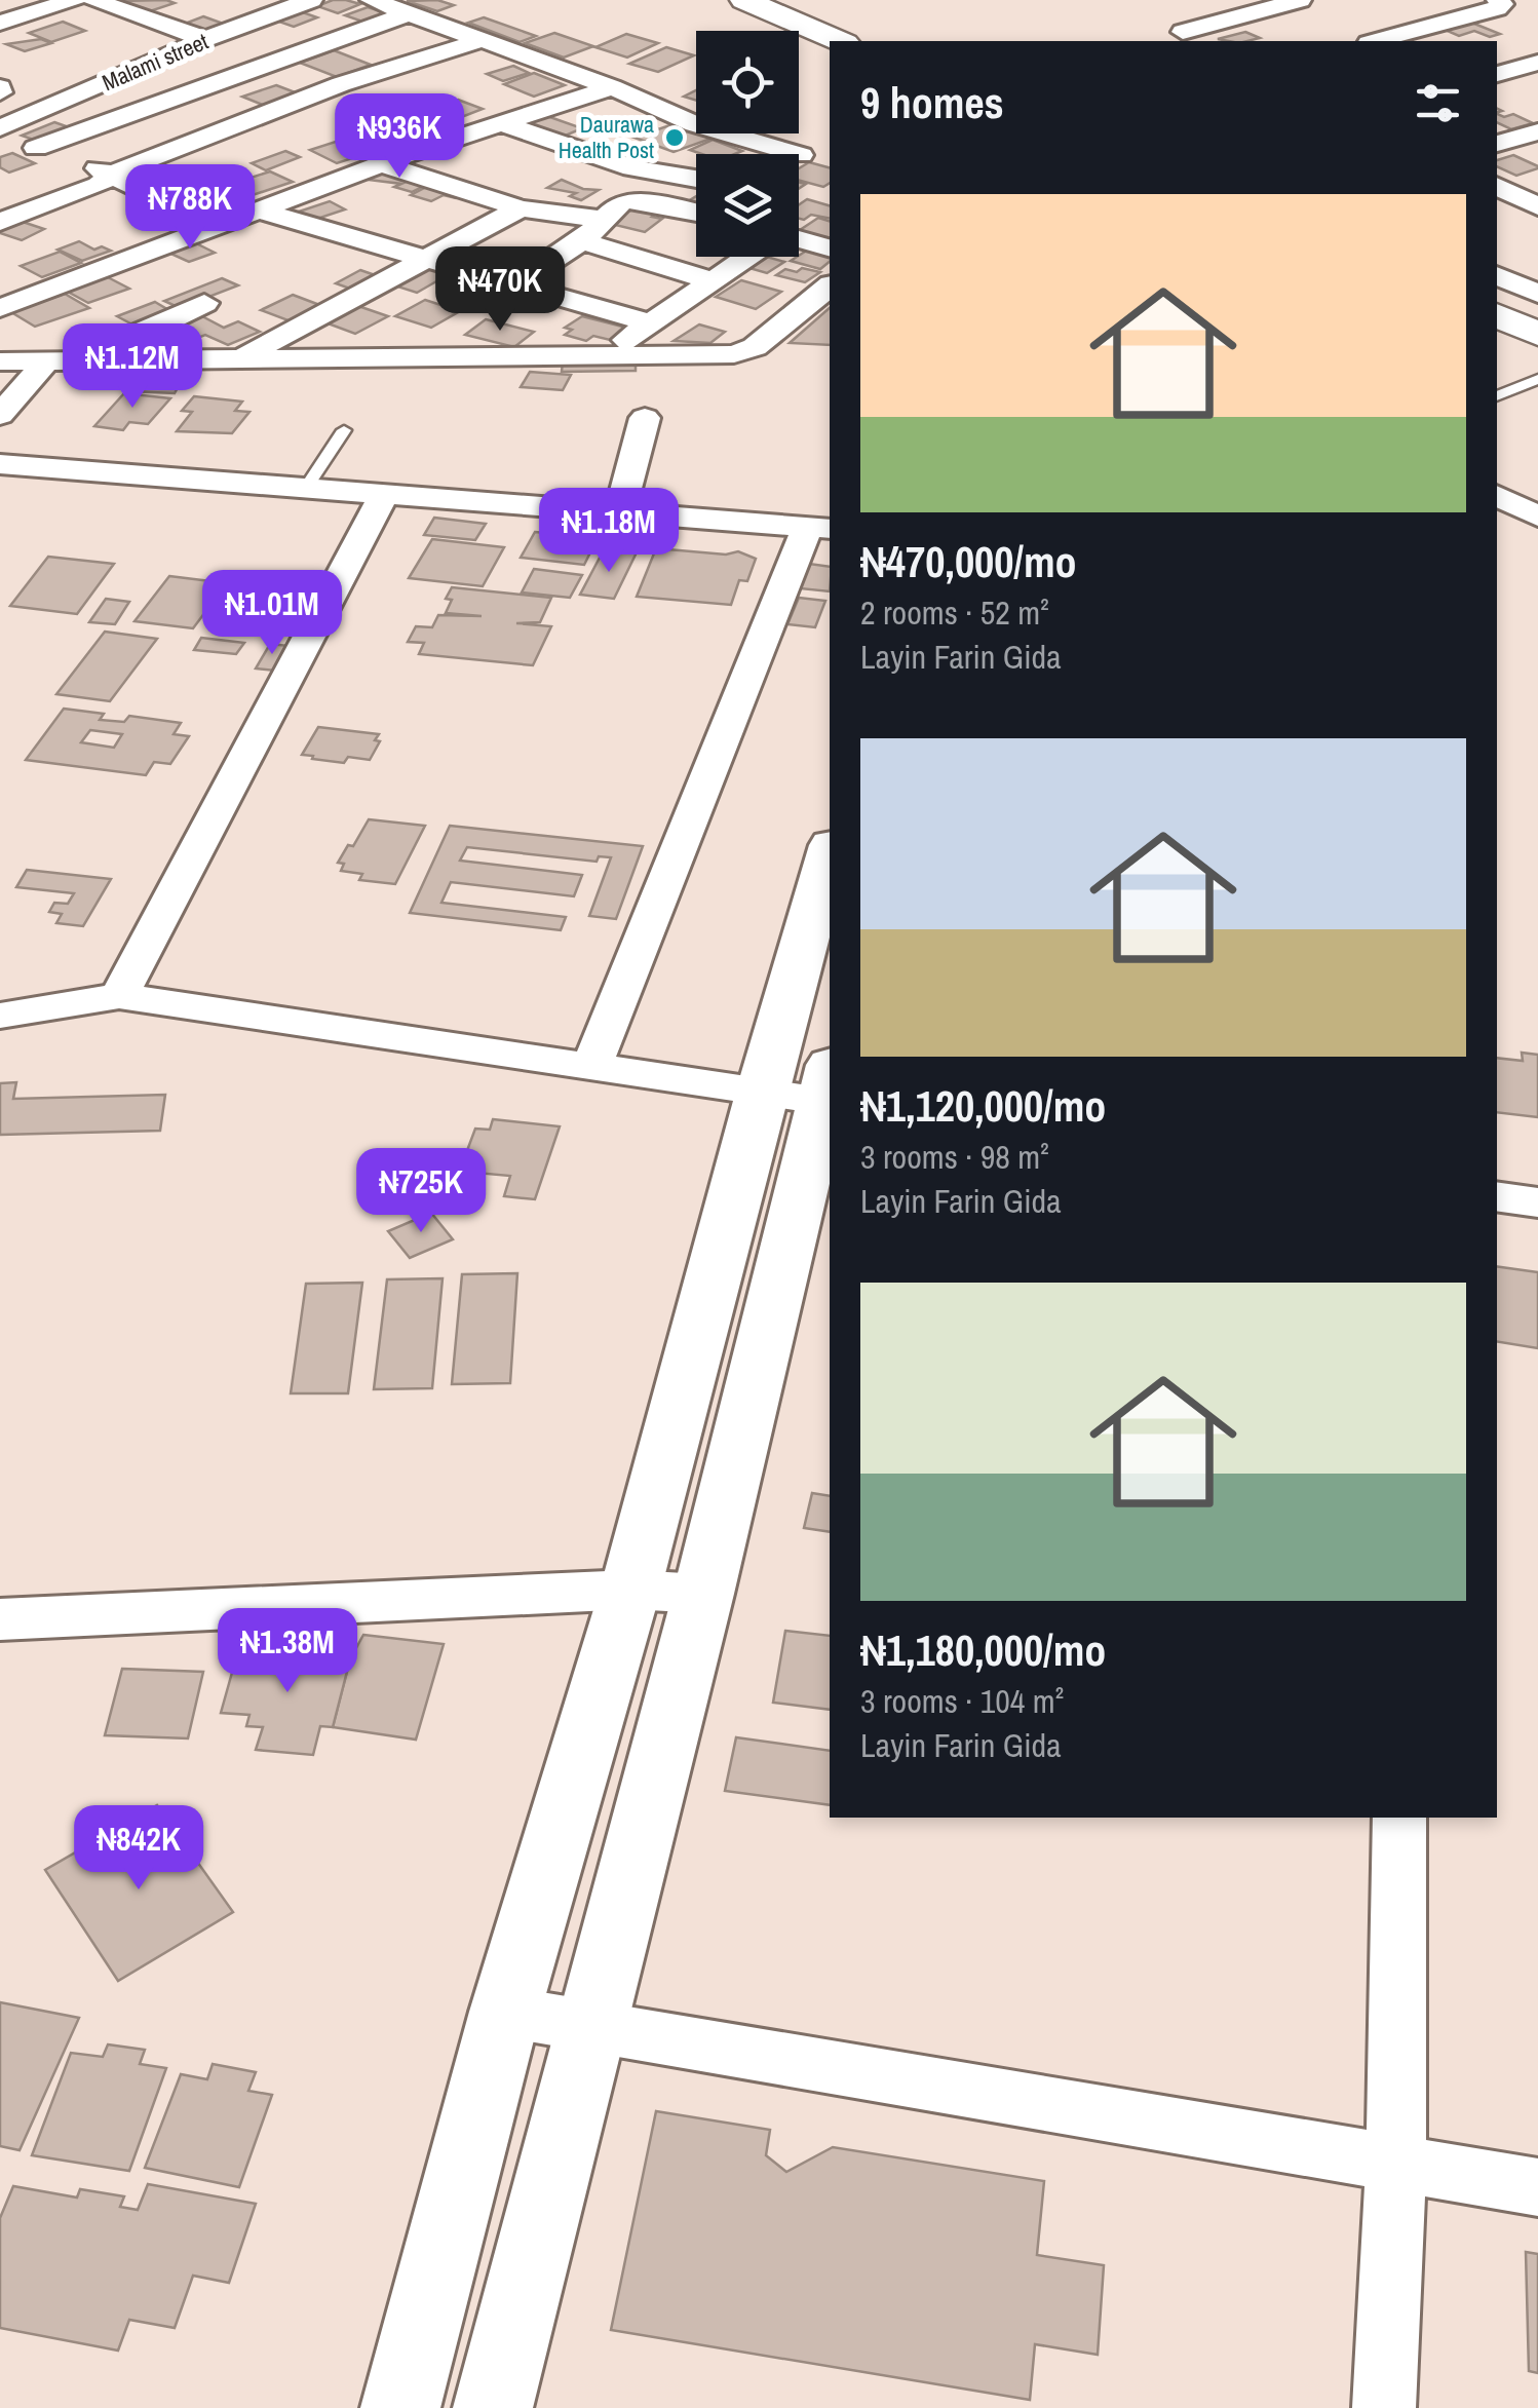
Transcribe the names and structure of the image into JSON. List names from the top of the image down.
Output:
{
  "streets": {
    "street": ["Malami street"]
  },
  "places": ["Daurawa Health Post"],
  "page": {
    "heading": "9 homes",
    "price": [
      "₦936K",
      "₦788K",
      "₦470K",
      "₦1.12M",
      "₦1.18M",
      "₦1.01M",
      "₦725K",
      "₦1.38M",
      "₦842K"
    ],
    "list": [
      {
        "name": "₦470,000/mo",
        "note": "2 rooms · 52 m² · Layin Farin Gida"
      },
      {
        "name": "₦1,120,000/mo",
        "note": "3 rooms · 98 m² · Layin Farin Gida"
      },
      {
        "name": "₦1,180,000/mo",
        "note": "3 rooms · 104 m² · Layin Farin Gida"
      }
    ]
  }
}
